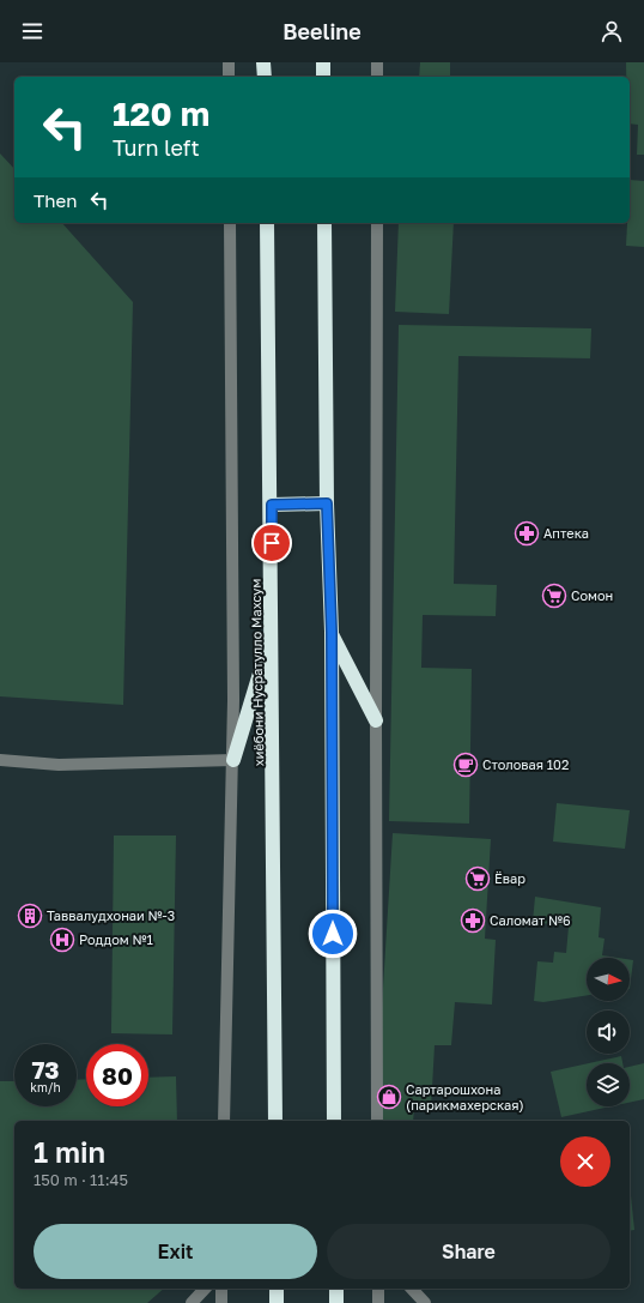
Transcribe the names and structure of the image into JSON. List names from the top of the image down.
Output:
{
  "streets": {
    "highway": ["хиёбони Нусратулло Махсум"]
  },
  "places": {
    "pharmacy": ["Аптека", "Саломат №6"],
    "supermarket": ["Сомон", "Ёвар"],
    "cafe": ["Столовая 102"],
    "building": ["Таввалудхонаи №-3"],
    "hospital": ["Роддом №1"],
    "shop": ["Сартарошхона (парикмахерская)"]
  },
  "north": "right",
  "page": {
    "header": "Beeline",
    "turn": ["120 m", "Turn left"],
    "then": "Then",
    "speed": "73 km/h",
    "limit": "80",
    "heading": ["1 min", "150 m · 11:45"],
    "buttons": ["Exit", "Share"]
  }
}
